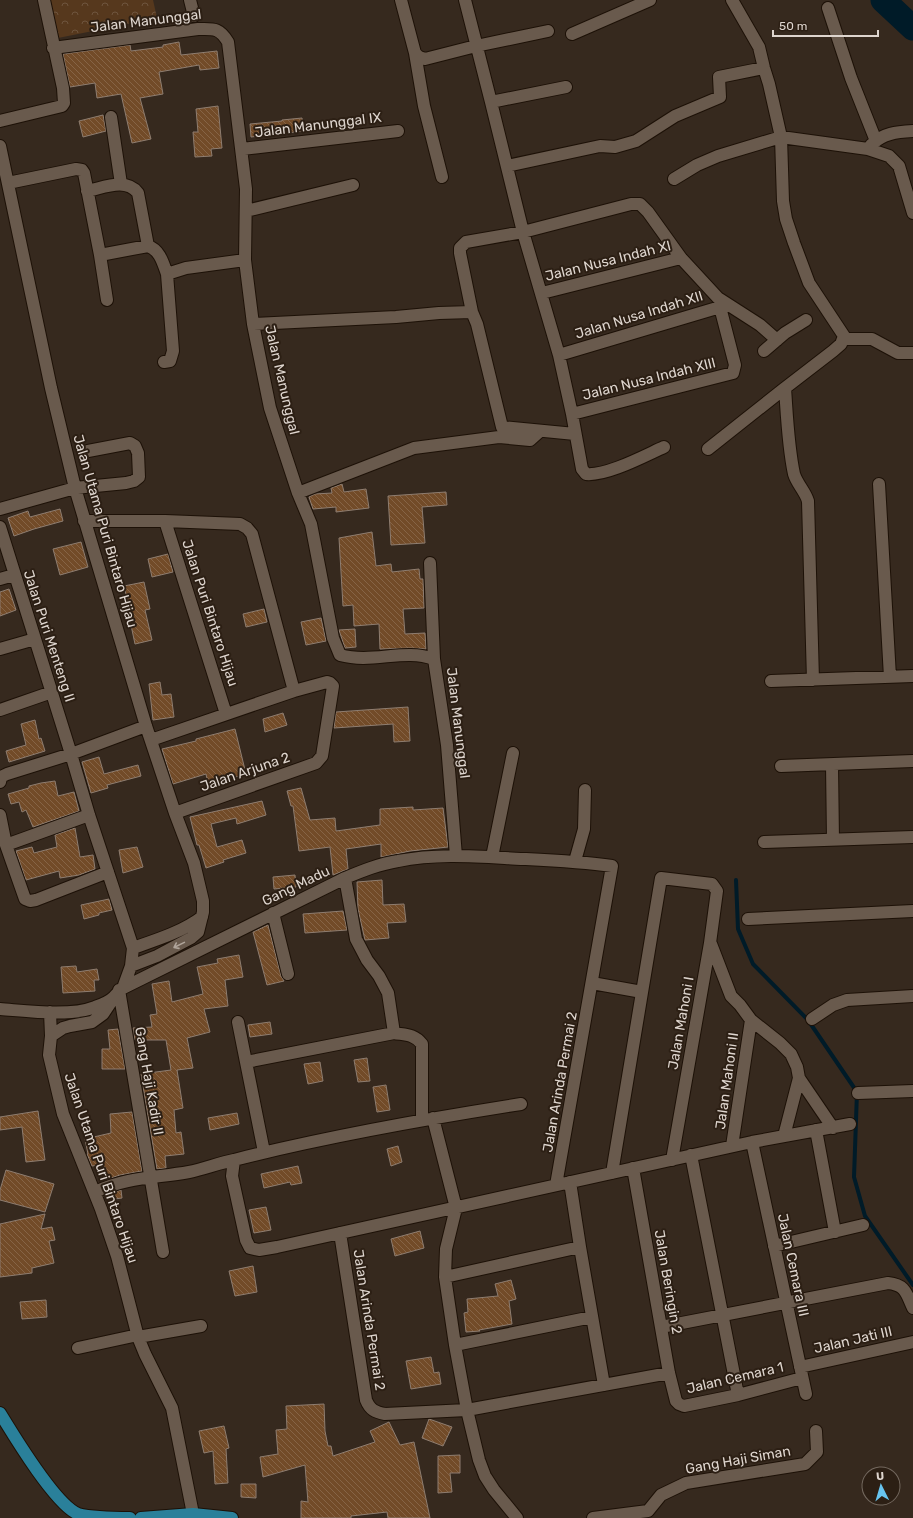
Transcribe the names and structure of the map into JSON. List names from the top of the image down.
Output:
{
  "streets": {
    "street": [
      "Jalan Manunggal",
      "Jalan Manunggal IX",
      "Jalan Nusa Indah XI",
      "Jalan Nusa Indah XII",
      "Jalan Nusa Indah XIII",
      "Jalan Utama Puri Bintaro Hijau",
      "Jalan Puri Bintaro Hijau",
      "Jalan Puri Menteng II",
      "Jalan Arjuna 2",
      "Gang Madu",
      "Jalan Mahoni I",
      "Gang Haji Kadir II",
      "Jalan Mahoni II",
      "Jalan Arinda Permai 2",
      "Jalan Cemara III",
      "Jalan Beringin 2",
      "Jalan Jati III",
      "Jalan Cemara 1",
      "Gang Haji Siman"
    ]
  },
  "crossings": [
    ["Jalan Manunggal", "Jalan Manunggal IX"],
    ["Jalan Manunggal", "Gang Madu"],
    ["Jalan Nusa Indah XII", "Jalan Nusa Indah XIII"],
    ["Jalan Utama Puri Bintaro Hijau", "Jalan Puri Bintaro Hijau"],
    ["Jalan Utama Puri Bintaro Hijau", "Jalan Arjuna 2"],
    ["Jalan Utama Puri Bintaro Hijau", "Gang Madu"],
    ["Jalan Puri Bintaro Hijau", "Jalan Arjuna 2"],
    ["Gang Madu", "Gang Haji Kadir II"],
    ["Gang Madu", "Jalan Arinda Permai 2"],
    ["Jalan Mahoni I", "Jalan Arinda Permai 2"],
    ["Jalan Mahoni II", "Jalan Arinda Permai 2"],
    ["Jalan Arinda Permai 2", "Jalan Cemara III"],
    ["Jalan Arinda Permai 2", "Jalan Beringin 2"],
    ["Jalan Cemara III", "Jalan Jati III"],
    ["Jalan Cemara III", "Jalan Cemara 1"],
    ["Jalan Beringin 2", "Jalan Cemara 1"],
    ["Jalan Jati III", "Jalan Cemara 1"]
  ],
  "scale_bar": "50 m",
  "north": "top"
}
